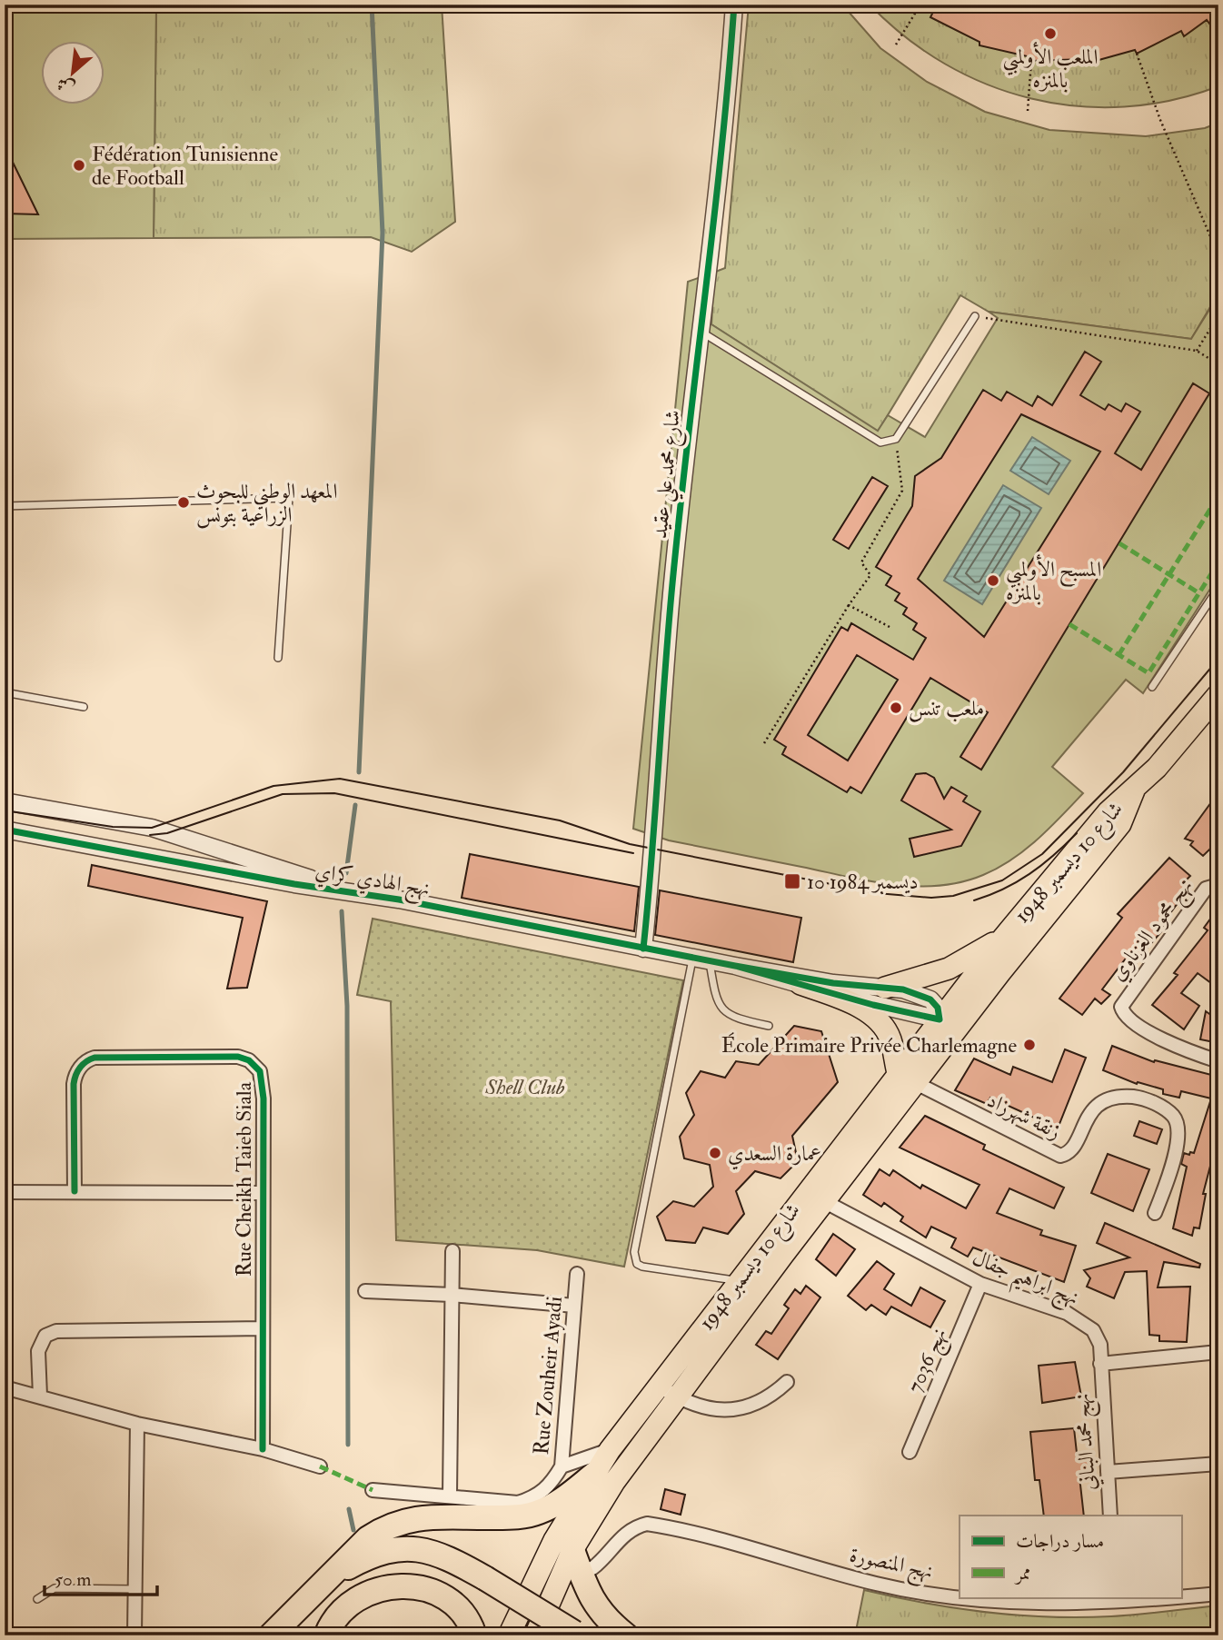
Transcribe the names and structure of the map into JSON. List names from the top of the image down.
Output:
{
  "streets": {
    "main road": ["شارع 10 ديسمبر 1948"],
    "street": [
      "شارع محمد علي عقيد",
      "نهج الهادي كراي",
      "نهج محمود الغزناوي",
      "زنقة شهرزاد",
      "Rue Cheikh Taieb Siala",
      "نهج ابراهيم جفال",
      "نهج 7036",
      "Rue Zouheir Ayadi",
      "نهج محمد البناني",
      "نهج المنصورة"
    ]
  },
  "crossings": [
    ["شارع محمد علي عقيد", "نهج الهادي كراي"],
    ["شارع 10 ديسمبر 1948", "نهج الهادي كراي"],
    ["شارع 10 ديسمبر 1948", "زنقة شهرزاد"],
    ["شارع 10 ديسمبر 1948", "نهج ابراهيم جفال"],
    ["شارع 10 ديسمبر 1948", "نهج المنصورة"],
    ["نهج ابراهيم جفال", "نهج 7036"],
    ["نهج ابراهيم جفال", "نهج محمد البناني"]
  ],
  "parks": ["Shell Club"],
  "places": {
    "other": [
      "الملعب الأولمبي بالمنزه",
      "Fédération Tunisienne de Football",
      "المعهد الوطني للبحوث الزراعية بتونس",
      "المسبح الأولمبي بالمنزه",
      "ملعب تنس",
      "École Primaire Privée Charlemagne",
      "عمارة السعدي"
    ],
    "transit": ["10 ديسمبر 1984"]
  },
  "legend": ["مسار دراجات", "ممر"],
  "scale_bar": "50 m",
  "north": "bottom left"
}
